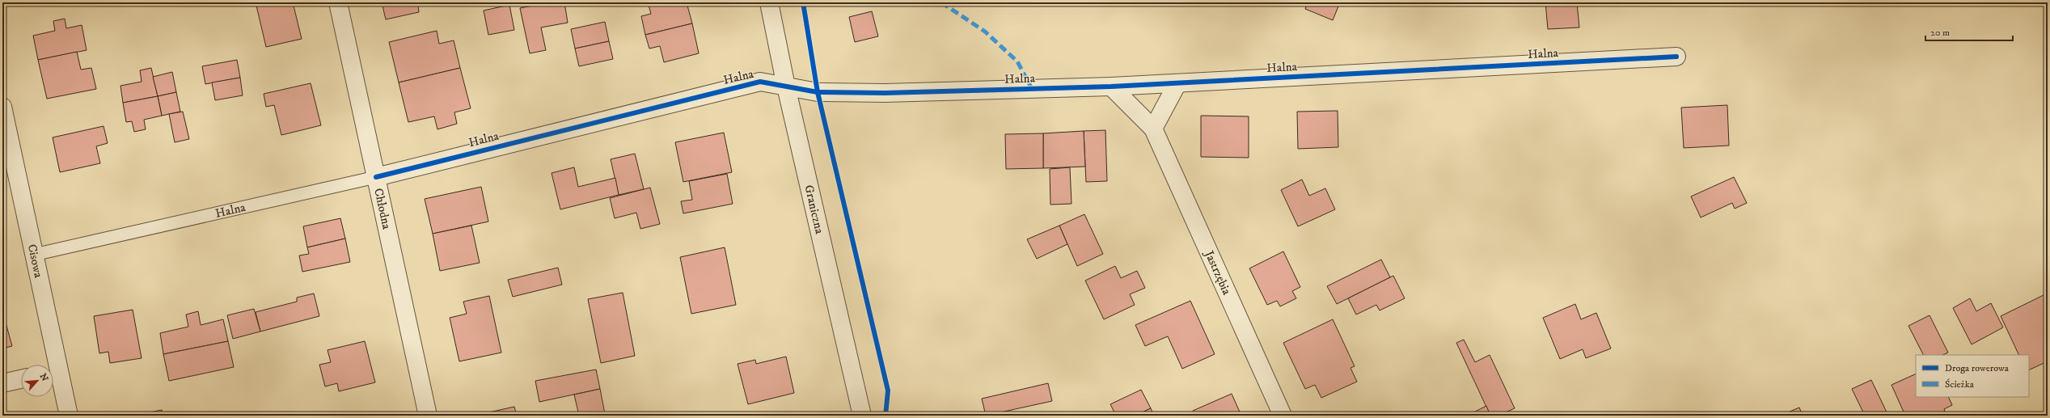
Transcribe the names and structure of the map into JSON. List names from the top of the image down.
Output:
{
  "streets": {
    "street": [
      "Halna",
      "Chłodna",
      "Graniczna",
      "Cisowa",
      "Jastrzębia"
    ]
  },
  "crossings": [
    ["Halna", "Chłodna"],
    ["Halna", "Graniczna"],
    ["Halna", "Cisowa"],
    ["Halna", "Jastrzębia"]
  ],
  "legend": ["Droga rowerowa", "Ścieżka"],
  "scale_bar": "20 m",
  "north": "top right"
}
